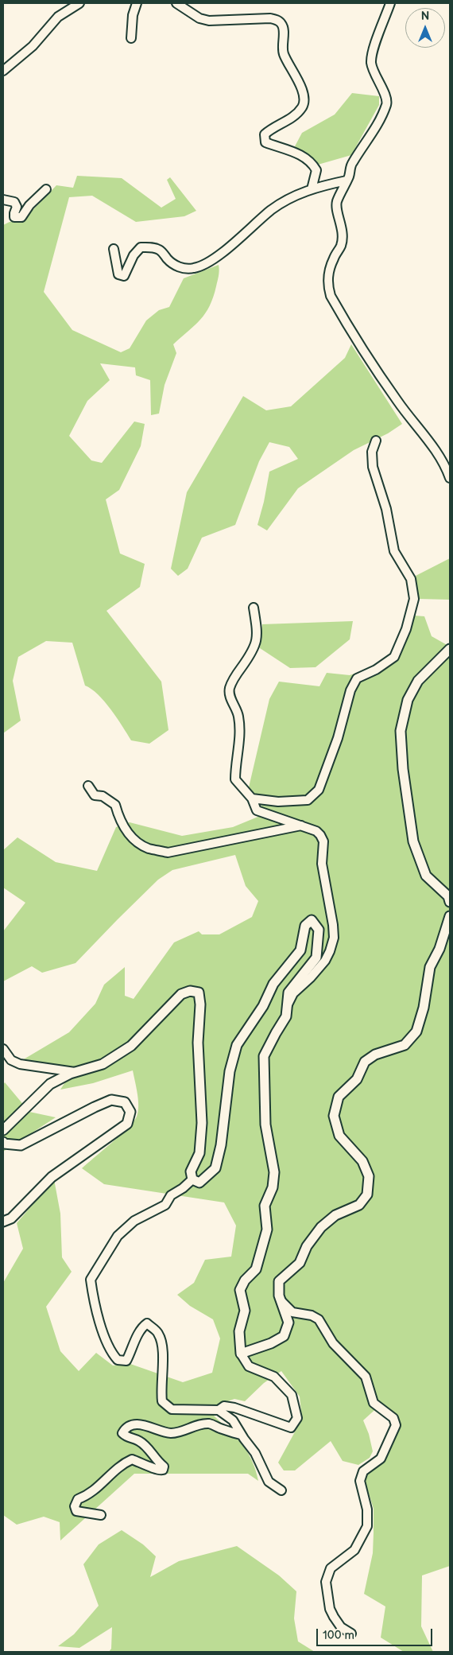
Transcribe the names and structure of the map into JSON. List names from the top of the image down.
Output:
{
  "scale_bar": "100 m",
  "north": "top"
}
